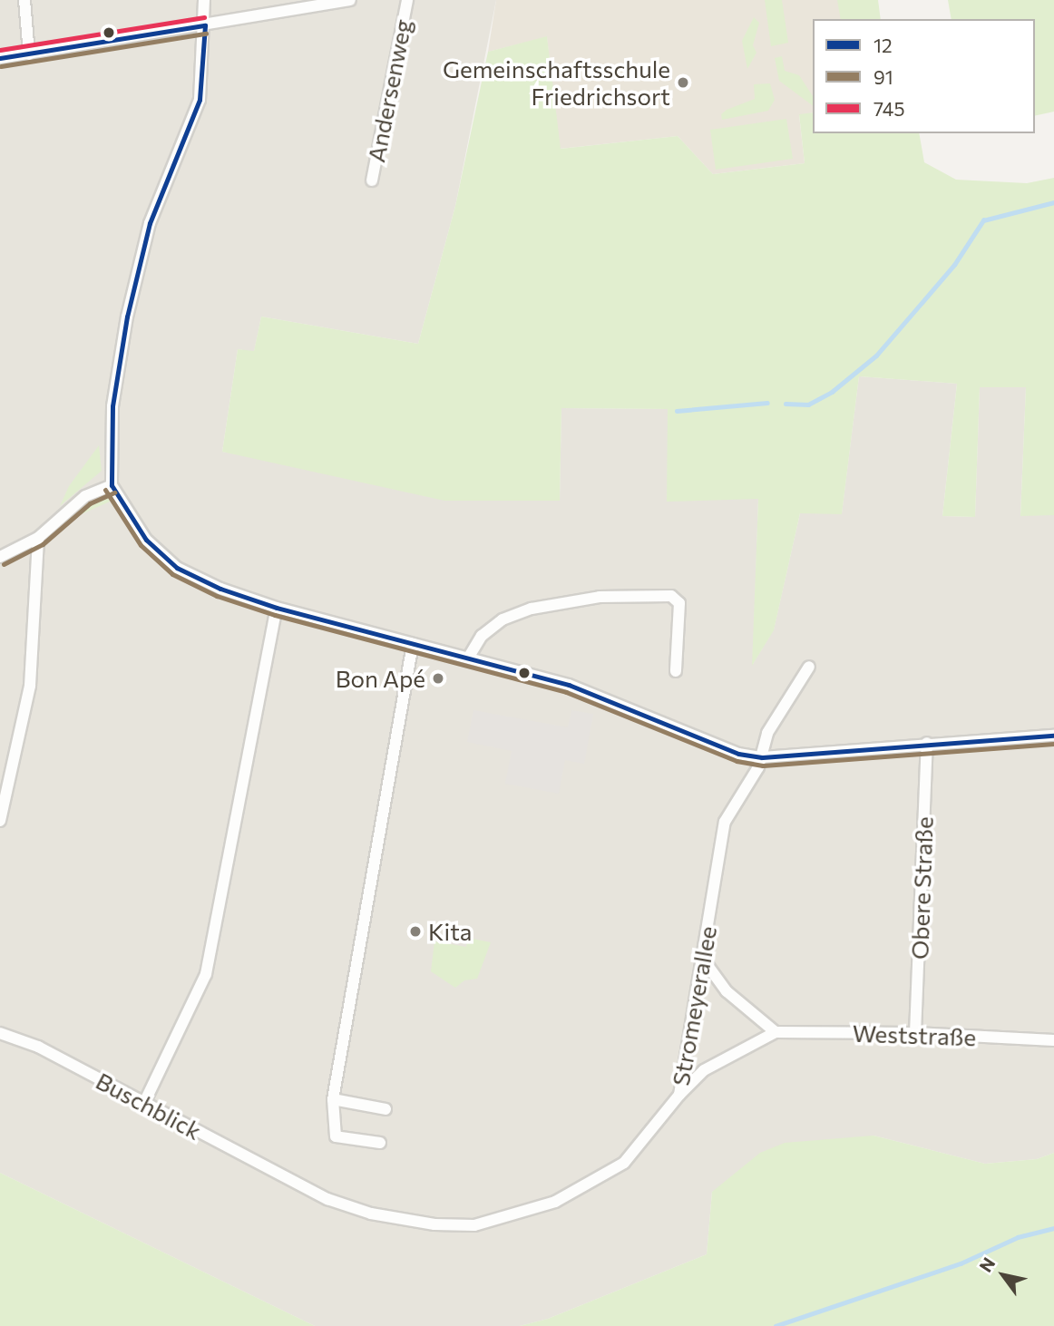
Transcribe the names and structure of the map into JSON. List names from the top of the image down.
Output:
{
  "streets": {
    "street": [
      "Andersenweg",
      "Obere Straße",
      "Stromeyerallee",
      "Weststraße",
      "Buschblick"
    ]
  },
  "crossings": [
    ["Obere Straße", "Weststraße"],
    ["Stromeyerallee", "Weststraße"],
    ["Stromeyerallee", "Buschblick"]
  ],
  "places": ["Gemeinschaftsschule Friedrichsort", "Bon Apé", "Kita"],
  "lines": ["transit line 745", "transit line 12", "transit line 91"],
  "legend": ["12", "91", "745"],
  "north": "top left"
}
